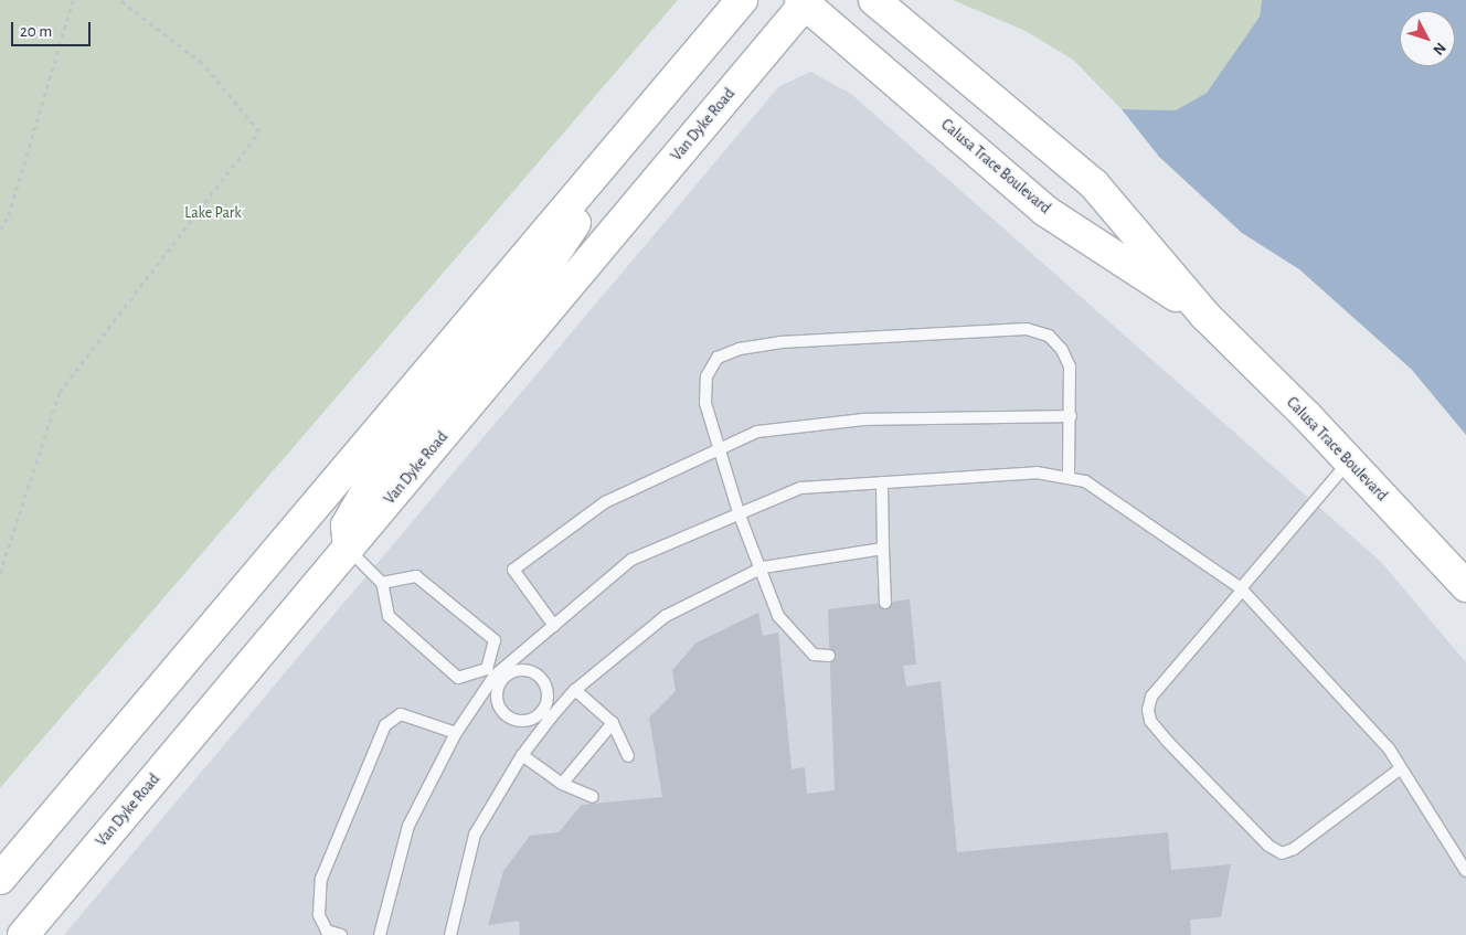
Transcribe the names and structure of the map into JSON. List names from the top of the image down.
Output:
{
  "streets": {
    "main road": ["Van Dyke Road", "Calusa Trace Boulevard"]
  },
  "crossings": [
    ["Van Dyke Road", "Calusa Trace Boulevard"]
  ],
  "parks": ["Lake Park"],
  "scale_bar": "20 m",
  "north": "bottom right"
}
